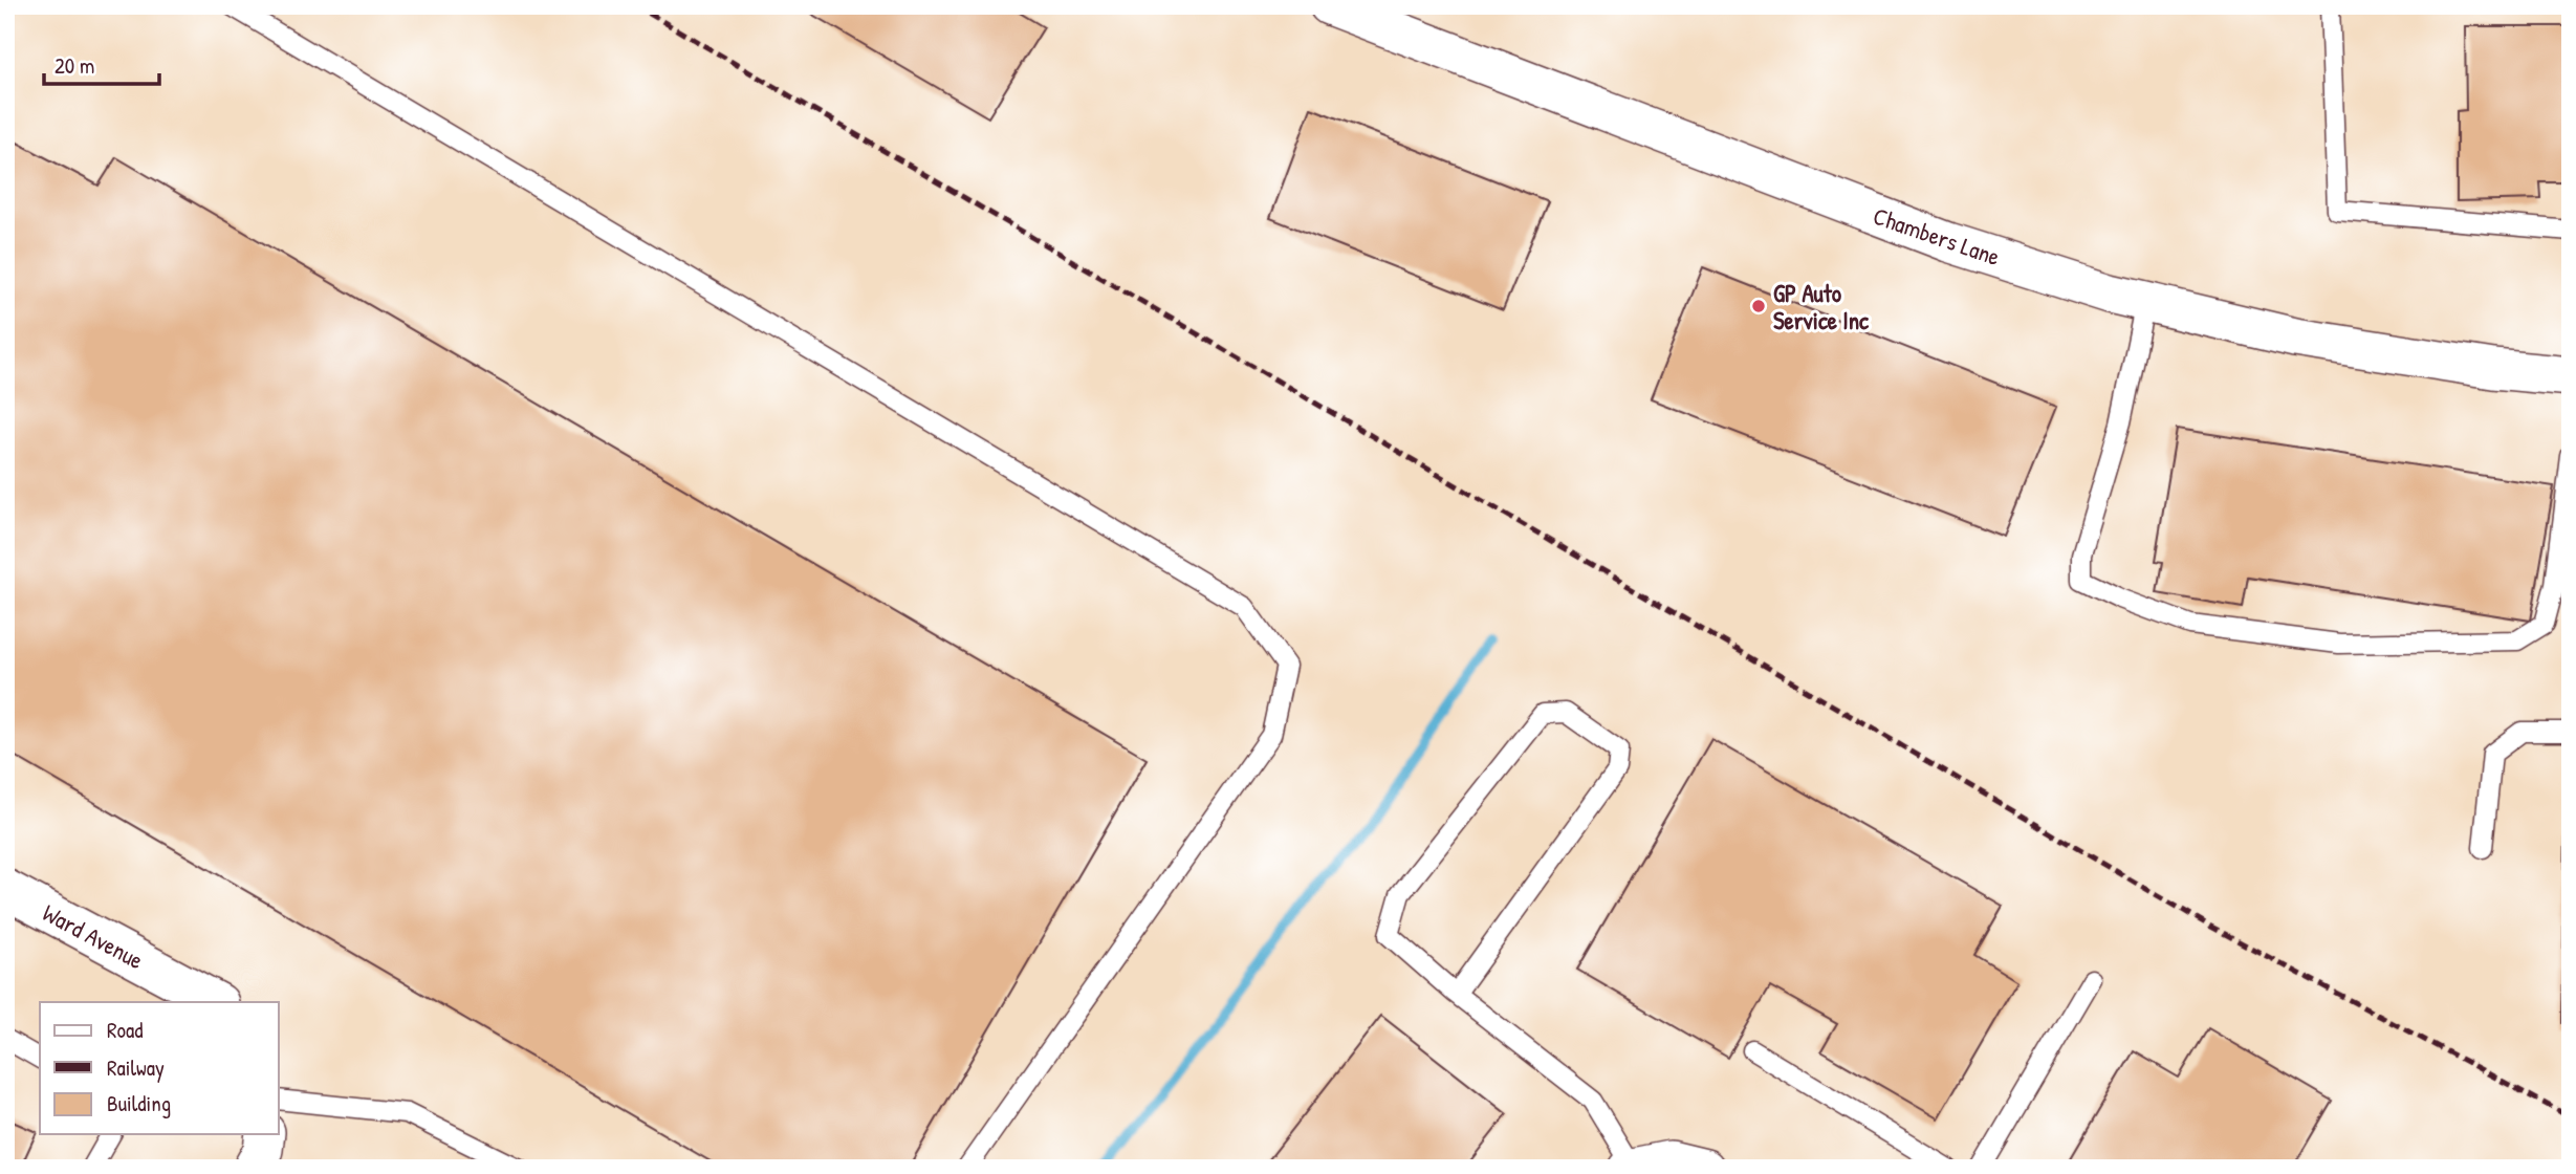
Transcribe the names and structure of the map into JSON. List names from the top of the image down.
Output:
{
  "streets": {
    "street": ["Chambers Lane", "Ward Avenue"]
  },
  "places": ["GP Auto Service Inc"],
  "legend": ["Road", "Railway", "Building"],
  "scale_bar": "20 m"
}
